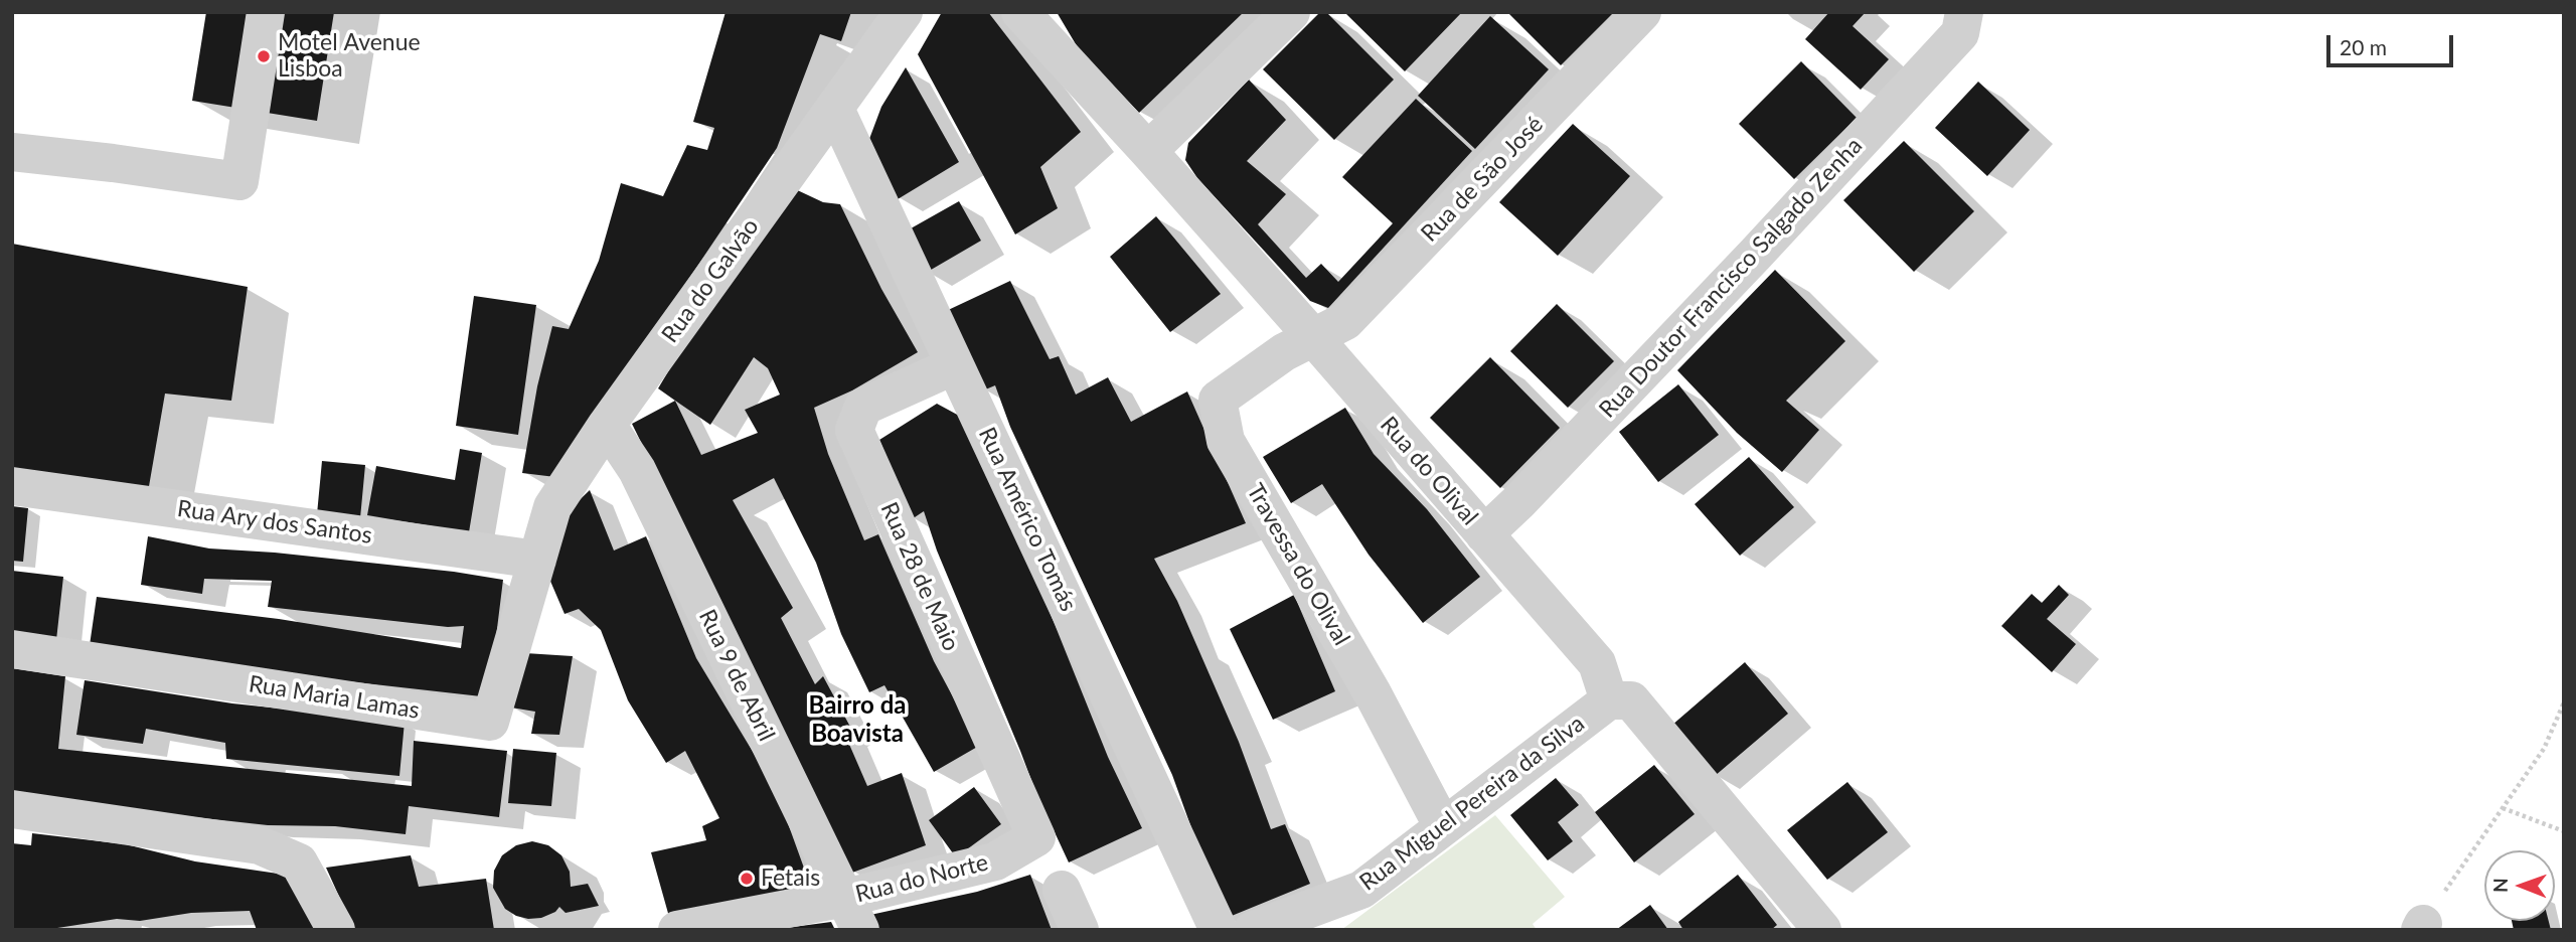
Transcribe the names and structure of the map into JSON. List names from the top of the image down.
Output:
{
  "streets": {
    "street": [
      "Rua de São José",
      "Rua Doutor Francisco Salgado Zenha",
      "Rua do Galvão",
      "Rua do Olival",
      "Rua Américo Tomás",
      "Rua Ary dos Santos",
      "Travessa do Olival",
      "Rua 28 de Maio",
      "Rua 9 de Abril",
      "Rua Maria Lamas",
      "Rua Miguel Pereira da Silva",
      "Rua do Norte"
    ]
  },
  "crossings": [
    ["Rua de São José", "Rua do Olival"],
    ["Rua de São José", "Travessa do Olival"],
    ["Rua Doutor Francisco Salgado Zenha", "Rua do Olival"],
    ["Rua do Galvão", "Rua Américo Tomás"],
    ["Rua do Galvão", "Rua Ary dos Santos"],
    ["Rua do Galvão", "Rua 9 de Abril"],
    ["Rua do Galvão", "Rua Maria Lamas"],
    ["Rua do Olival", "Travessa do Olival"],
    ["Rua do Olival", "Rua Miguel Pereira da Silva"],
    ["Rua Américo Tomás", "Rua 28 de Maio"],
    ["Rua Ary dos Santos", "Rua Maria Lamas"],
    ["Travessa do Olival", "Rua Miguel Pereira da Silva"],
    ["Rua 28 de Maio", "Rua do Norte"],
    ["Rua 9 de Abril", "Rua do Norte"]
  ],
  "districts": ["Bairro da Boavista"],
  "places": ["Motel Avenue Lisboa", "Fetais"],
  "scale_bar": "20 m",
  "north": "left"
}
